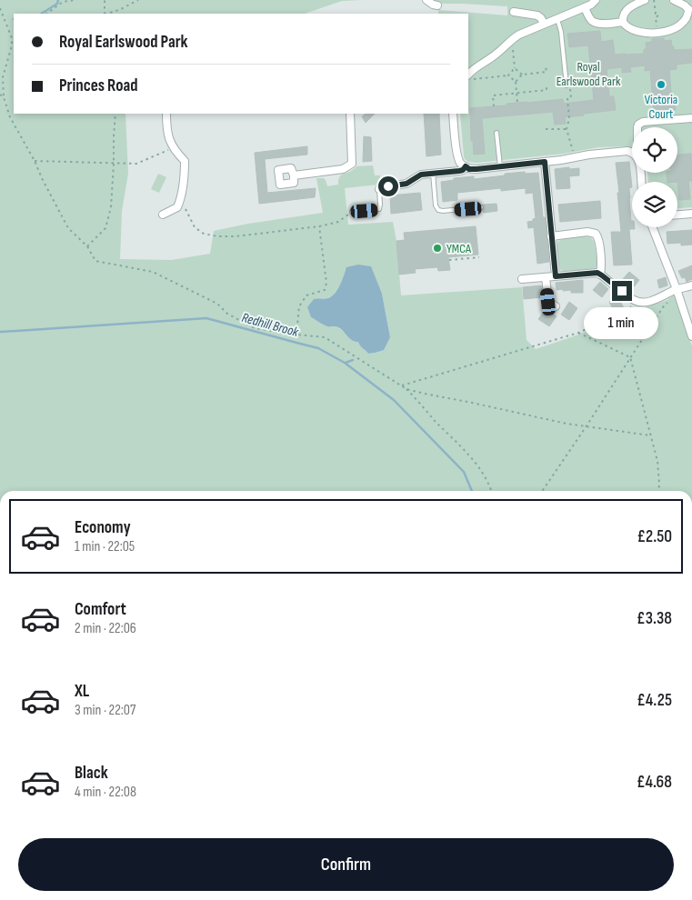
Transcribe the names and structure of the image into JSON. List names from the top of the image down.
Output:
{
  "water": ["Redhill Brook"],
  "parks": ["Royal Earlswood Park"],
  "places": ["Victoria Court", "YMCA"],
  "page": {
    "banner": ["Royal Earlswood Park", "Princes Road"],
    "bubble": "1 min",
    "list": [
      {
        "name": "Economy",
        "note": "1 min · 22:05",
        "value": "£2.50"
      },
      {
        "name": "Comfort",
        "note": "2 min · 22:06",
        "value": "£3.38"
      },
      {
        "name": "XL",
        "note": "3 min · 22:07",
        "value": "£4.25"
      },
      {
        "name": "Black",
        "note": "4 min · 22:08",
        "value": "£4.68"
      }
    ],
    "buttons": "Confirm"
  }
}
